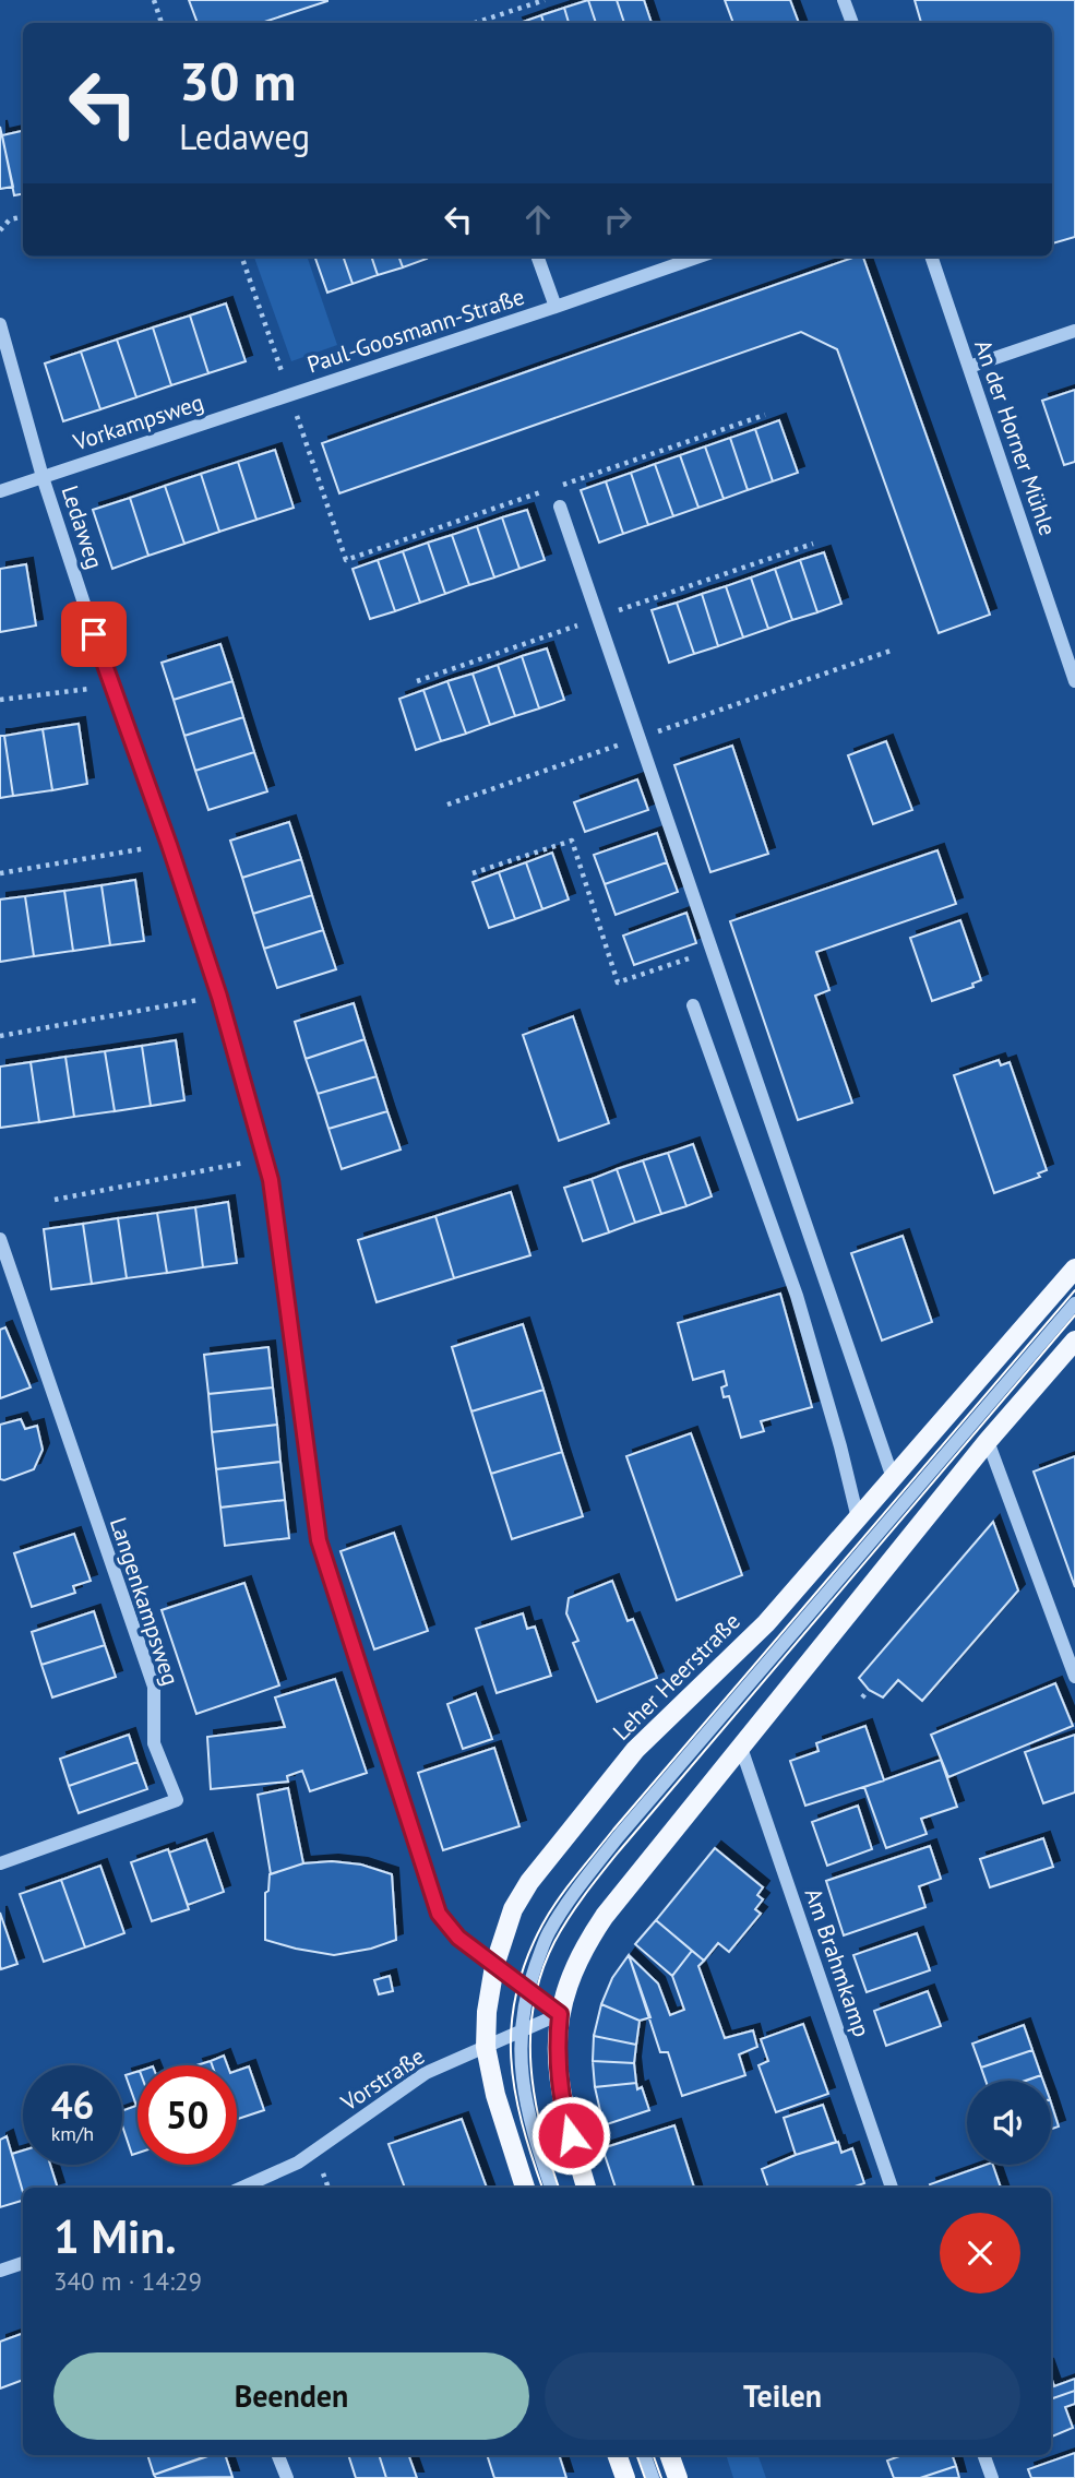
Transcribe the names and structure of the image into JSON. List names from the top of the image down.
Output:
{
  "streets": {
    "main road": ["Leher Heerstraße"],
    "street": [
      "Paul-Goosmann-Straße",
      "Vorkampsweg",
      "An der Horner Mühle",
      "Ledaweg",
      "Langenkampsweg",
      "Am Brahmkamp",
      "Vorstraße"
    ]
  },
  "crossings": [
    ["Paul-Goosmann-Straße", "Vorkampsweg"],
    ["Vorkampsweg", "Ledaweg"],
    ["Ledaweg", "Leher Heerstraße"],
    ["Ledaweg", "Vorstraße"],
    ["Leher Heerstraße", "Vorstraße"]
  ],
  "page": {
    "turn": ["30 m", "Ledaweg"],
    "speed": "46 km/h",
    "limit": "50",
    "heading": ["1 Min.", "340 m · 14:29"],
    "buttons": ["Beenden", "Teilen"]
  }
}
